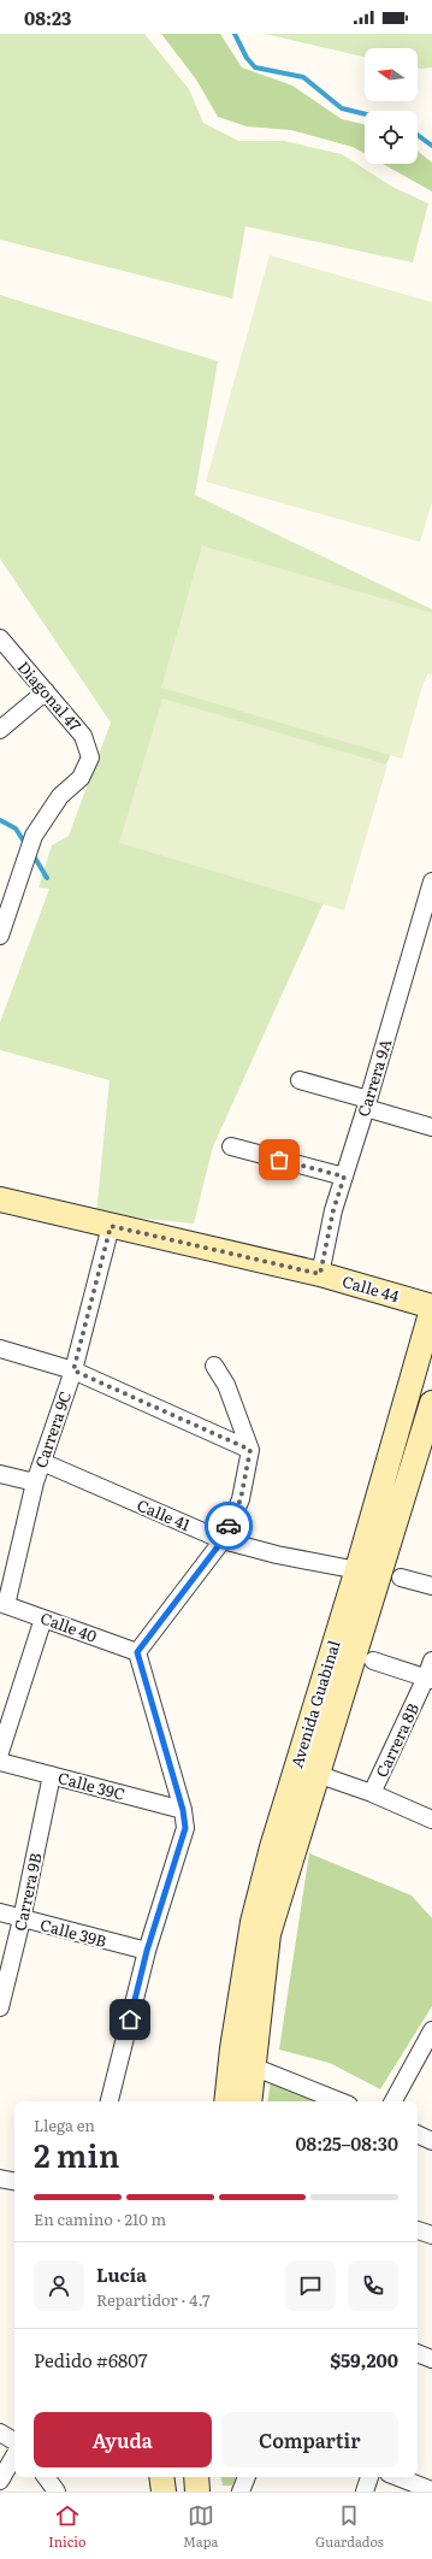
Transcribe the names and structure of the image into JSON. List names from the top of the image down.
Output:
{
  "streets": {
    "main road": ["Calle 44", "Avenida Guabinal"],
    "street": [
      "Diagonal 47",
      "Carrera 9A",
      "Carrera 9C",
      "Calle 41",
      "Calle 40",
      "Carrera 8B",
      "Calle 39C",
      "Carrera 9B",
      "Calle 39B"
    ]
  },
  "crossings": [
    ["Carrera 9A", "Calle 44"],
    ["Calle 44", "Carrera 9C"],
    ["Calle 44", "Avenida Guabinal"],
    ["Carrera 9C", "Calle 41"],
    ["Carrera 9C", "Calle 40"],
    ["Calle 39C", "Carrera 9B"],
    ["Carrera 9B", "Calle 39B"]
  ],
  "north": "left",
  "page": {
    "status": "08:23",
    "heading": ["2 min", "Llega en", "08:25–08:30"],
    "panel": [
      "Lucía",
      "Repartidor · 4.7",
      "Pedido #6807",
      "$59,200"
    ],
    "bar": "En camino · 210 m",
    "buttons": ["Ayuda", "Compartir"],
    "tabs": ["Inicio", "Mapa", "Guardados"]
  }
}
